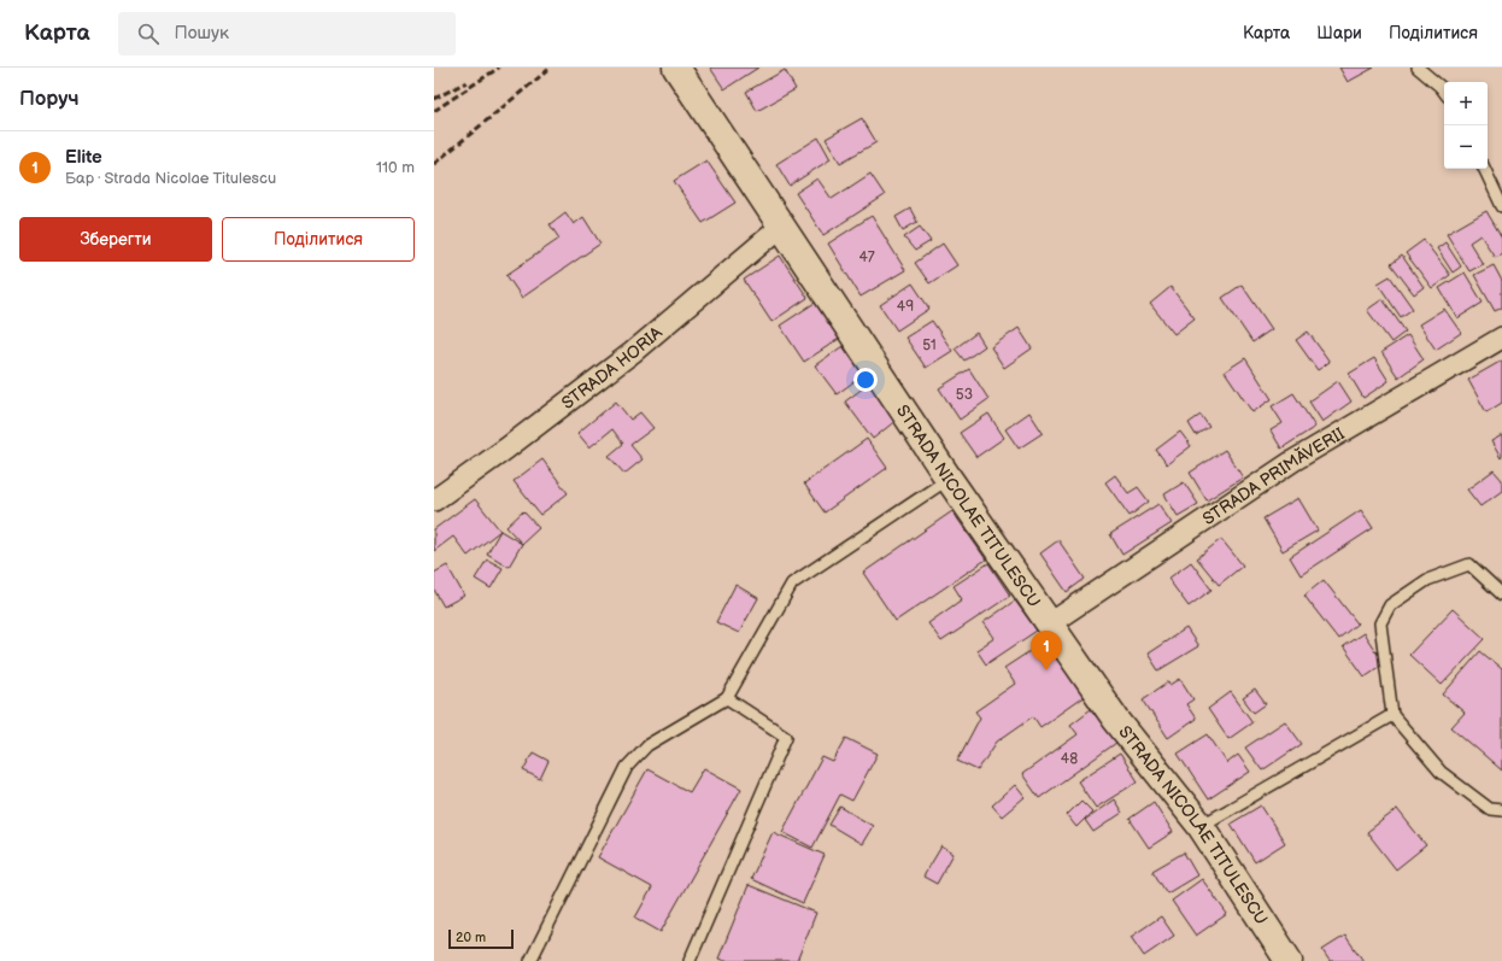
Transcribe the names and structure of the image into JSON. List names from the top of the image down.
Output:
{
  "streets": {
    "street": ["STRADA HORIA", "STRADA PRIMĂVERII", "STRADA NICOLAE TITULESCU"]
  },
  "crossings": [
    ["STRADA HORIA", "STRADA NICOLAE TITULESCU"],
    ["STRADA PRIMĂVERII", "STRADA NICOLAE TITULESCU"]
  ],
  "house_numbers": [
    "47",
    "49",
    "51",
    "53",
    "48"
  ],
  "scale_bar": "20 m",
  "page": {
    "header": "Карта",
    "search": "Пошук",
    "nav": ["Карта", "Шари", "Поділитися"],
    "heading": "Поруч",
    "map_buttons": ["+", "−"],
    "list": [
      {
        "mark": "1",
        "name": "Elite",
        "note": "Бар · Strada Nicolae Titulescu",
        "value": "110 m"
      }
    ],
    "buttons": ["Зберегти", "Поділитися"],
    "pins": "1",
    "scale": "20 m"
  }
}
